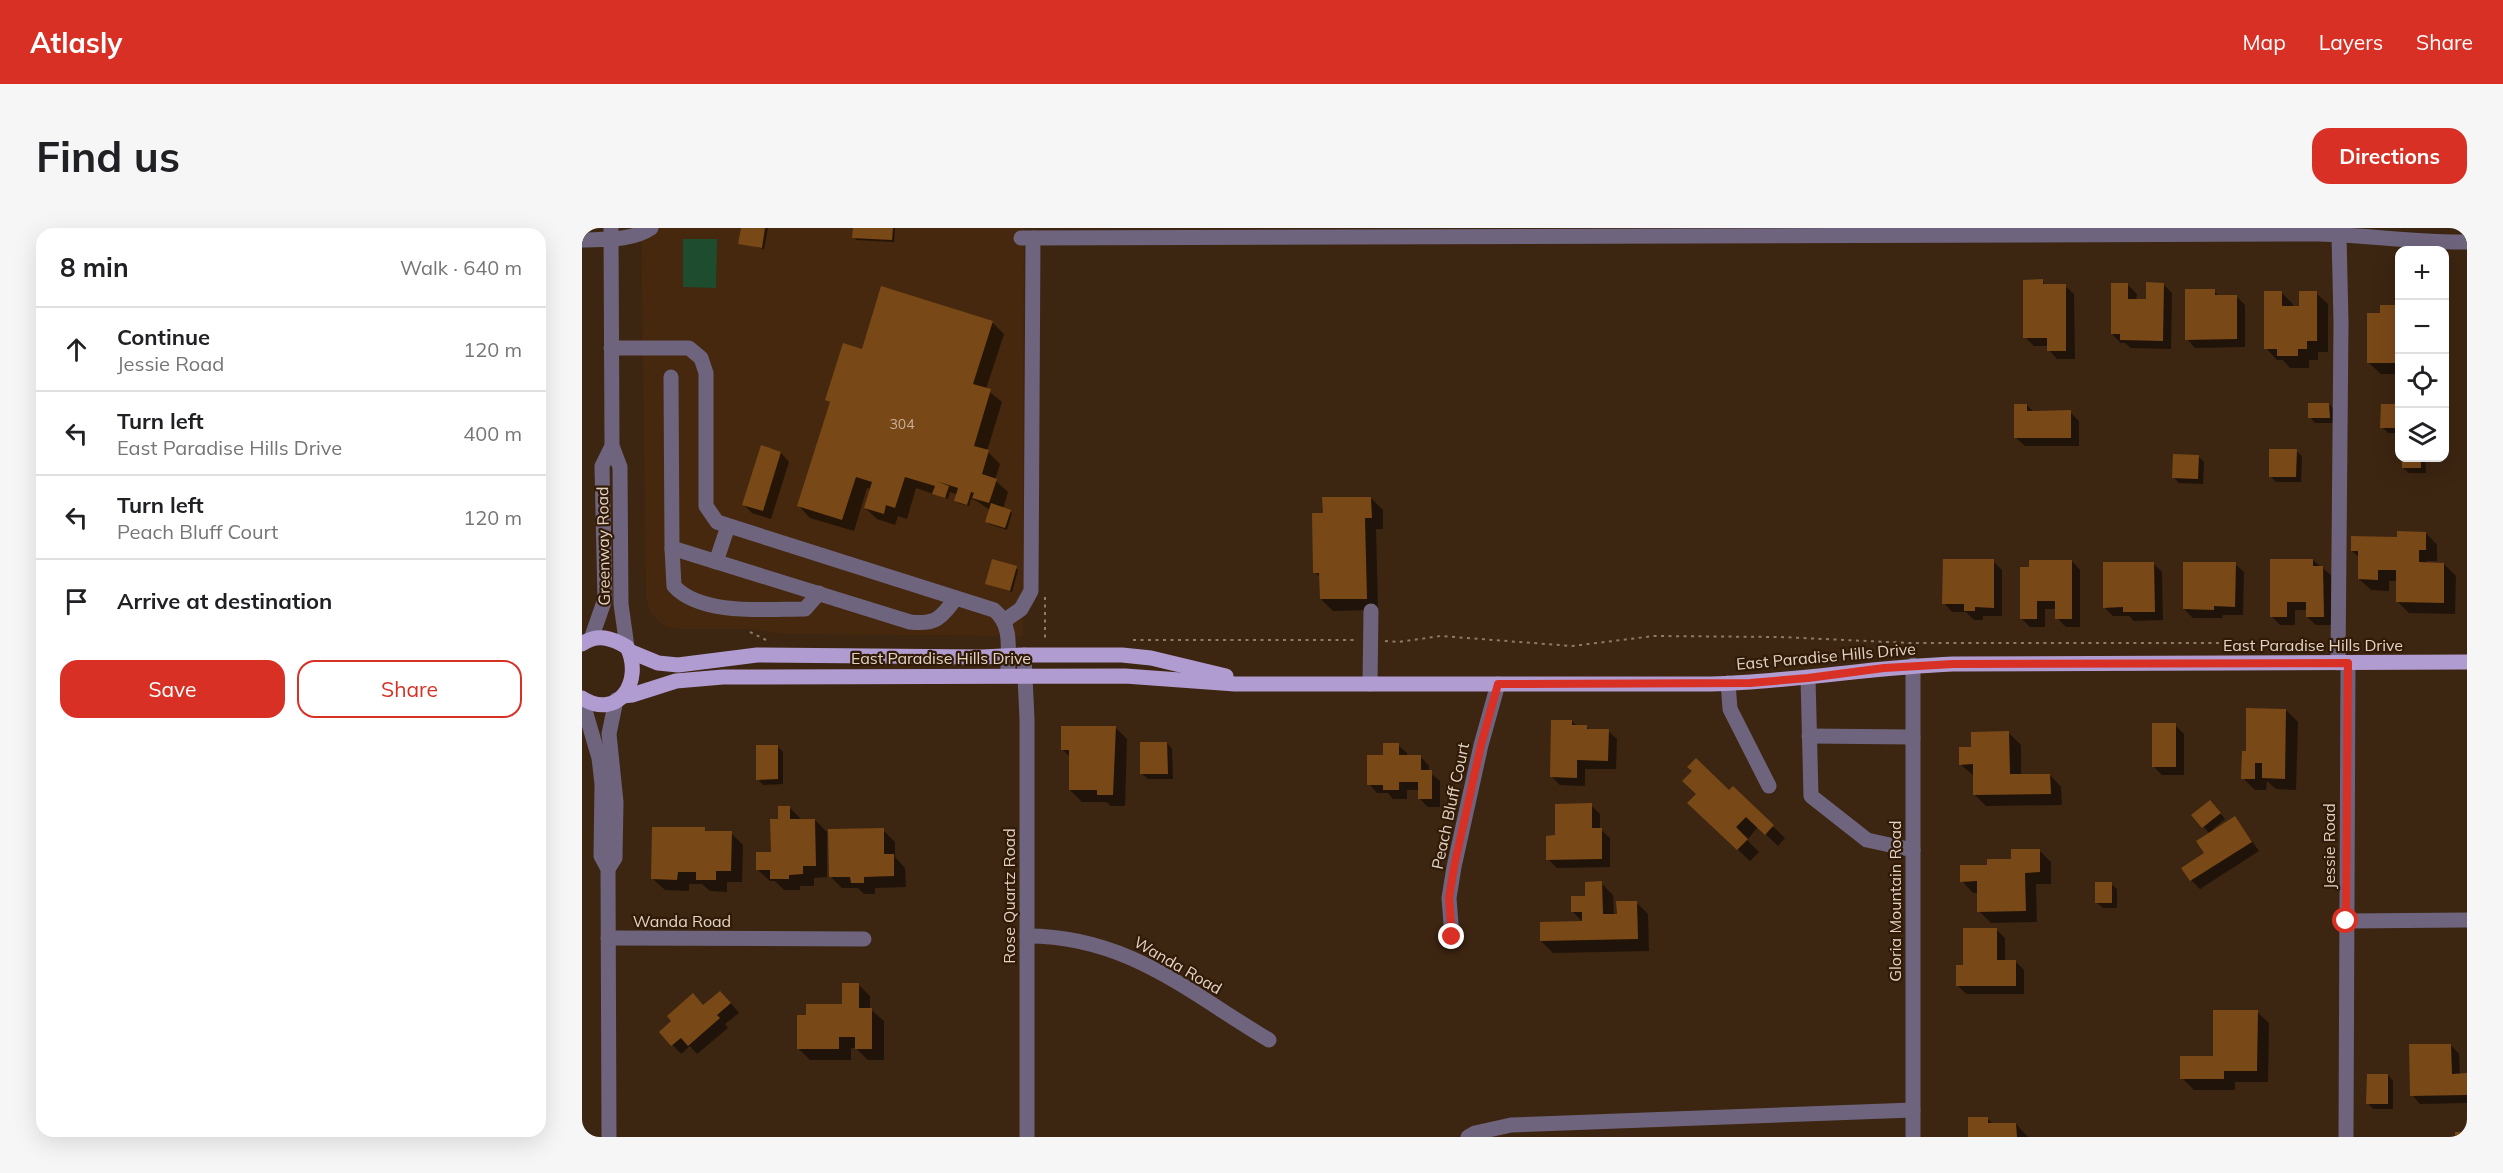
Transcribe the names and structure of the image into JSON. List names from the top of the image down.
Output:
{
  "streets": {
    "main road": ["East Paradise Hills Drive"],
    "street": [
      "Greenway Road",
      "Peach Bluff Court",
      "Jessie Road",
      "Rose Quartz Road",
      "Gloria Mountain Road",
      "Wanda Road"
    ]
  },
  "crossings": [
    ["Greenway Road", "East Paradise Hills Drive"],
    ["East Paradise Hills Drive", "Peach Bluff Court"],
    ["East Paradise Hills Drive", "Jessie Road"],
    ["East Paradise Hills Drive", "Rose Quartz Road"],
    ["East Paradise Hills Drive", "Gloria Mountain Road"],
    ["Rose Quartz Road", "Wanda Road"]
  ],
  "house_numbers": ["304"],
  "page": {
    "header": "Atlasly",
    "nav": ["Map", "Layers", "Share"],
    "buttons": [
      "Directions",
      ["Save", "Share"]
    ],
    "title": "Find us",
    "heading": ["8 min", "Walk · 640 m"],
    "map_buttons": ["+", "−"],
    "list": [
      ["Continue", "Jessie Road", "120 m"],
      ["Turn left", "East Paradise Hills Drive", "400 m"],
      ["Turn left", "Peach Bluff Court", "120 m"],
      "Arrive at destination"
    ]
  }
}
